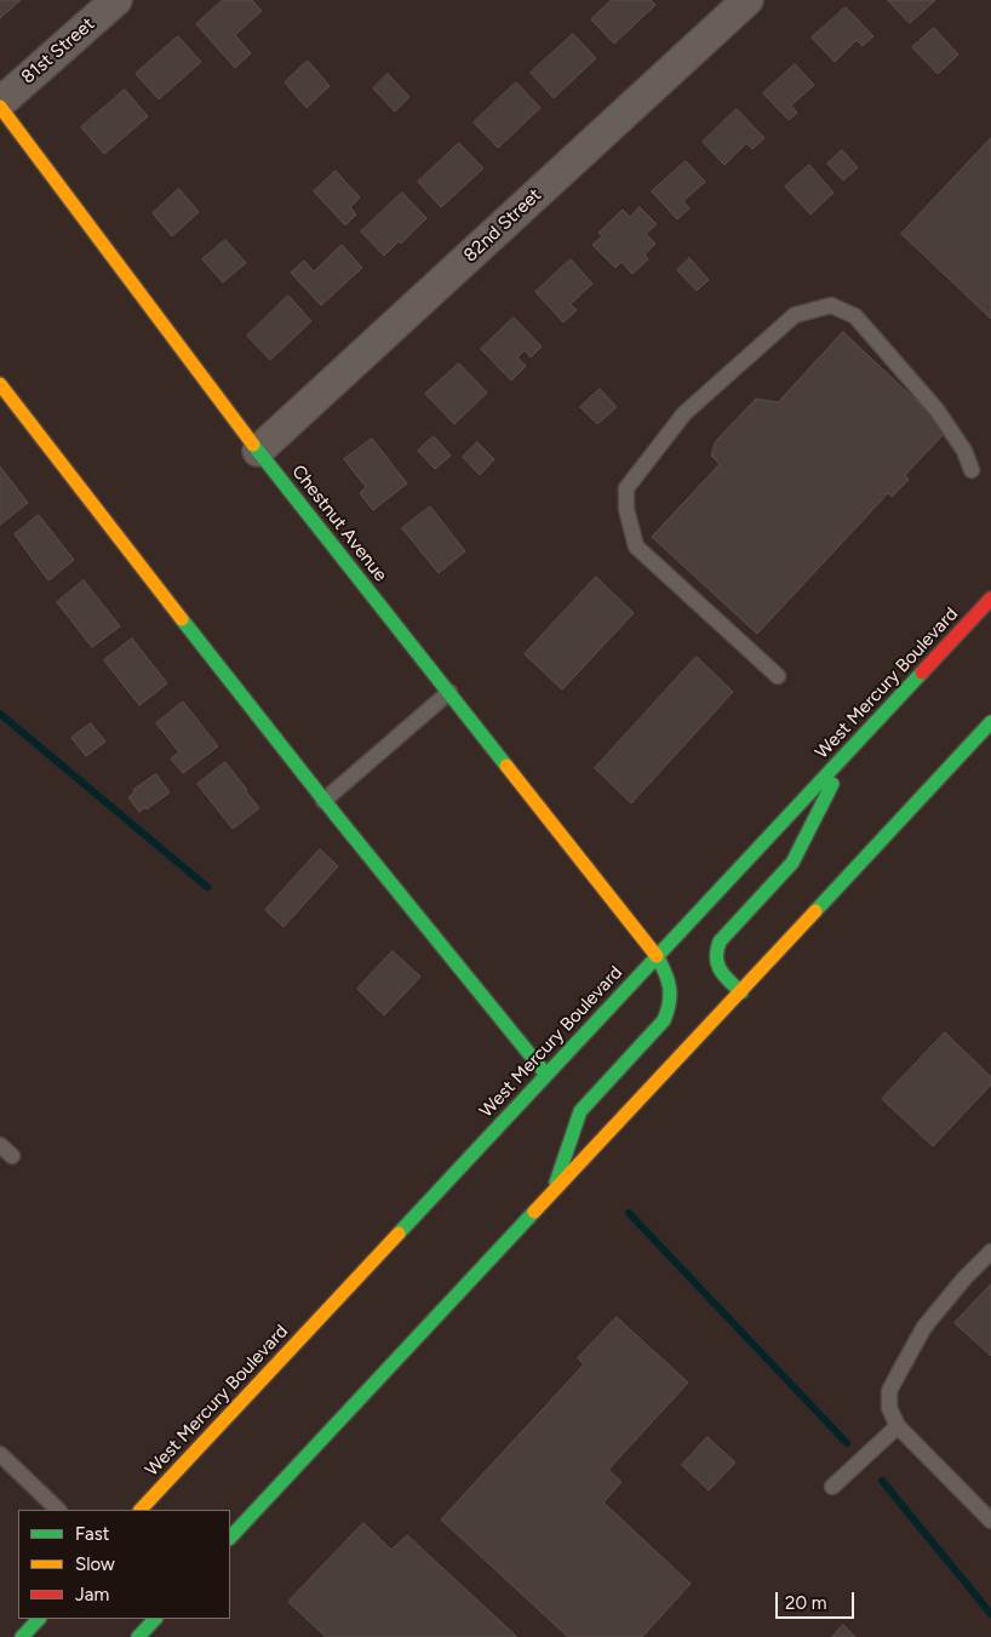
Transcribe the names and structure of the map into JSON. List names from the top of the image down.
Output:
{
  "streets": {
    "main road": ["Chestnut Avenue", "West Mercury Boulevard"],
    "street": ["81st Street", "82nd Street"]
  },
  "crossings": [
    ["81st Street", "Chestnut Avenue"],
    ["82nd Street", "Chestnut Avenue"],
    ["Chestnut Avenue", "West Mercury Boulevard"]
  ],
  "legend": ["Fast", "Slow", "Jam"],
  "scale_bar": "20 m"
}
